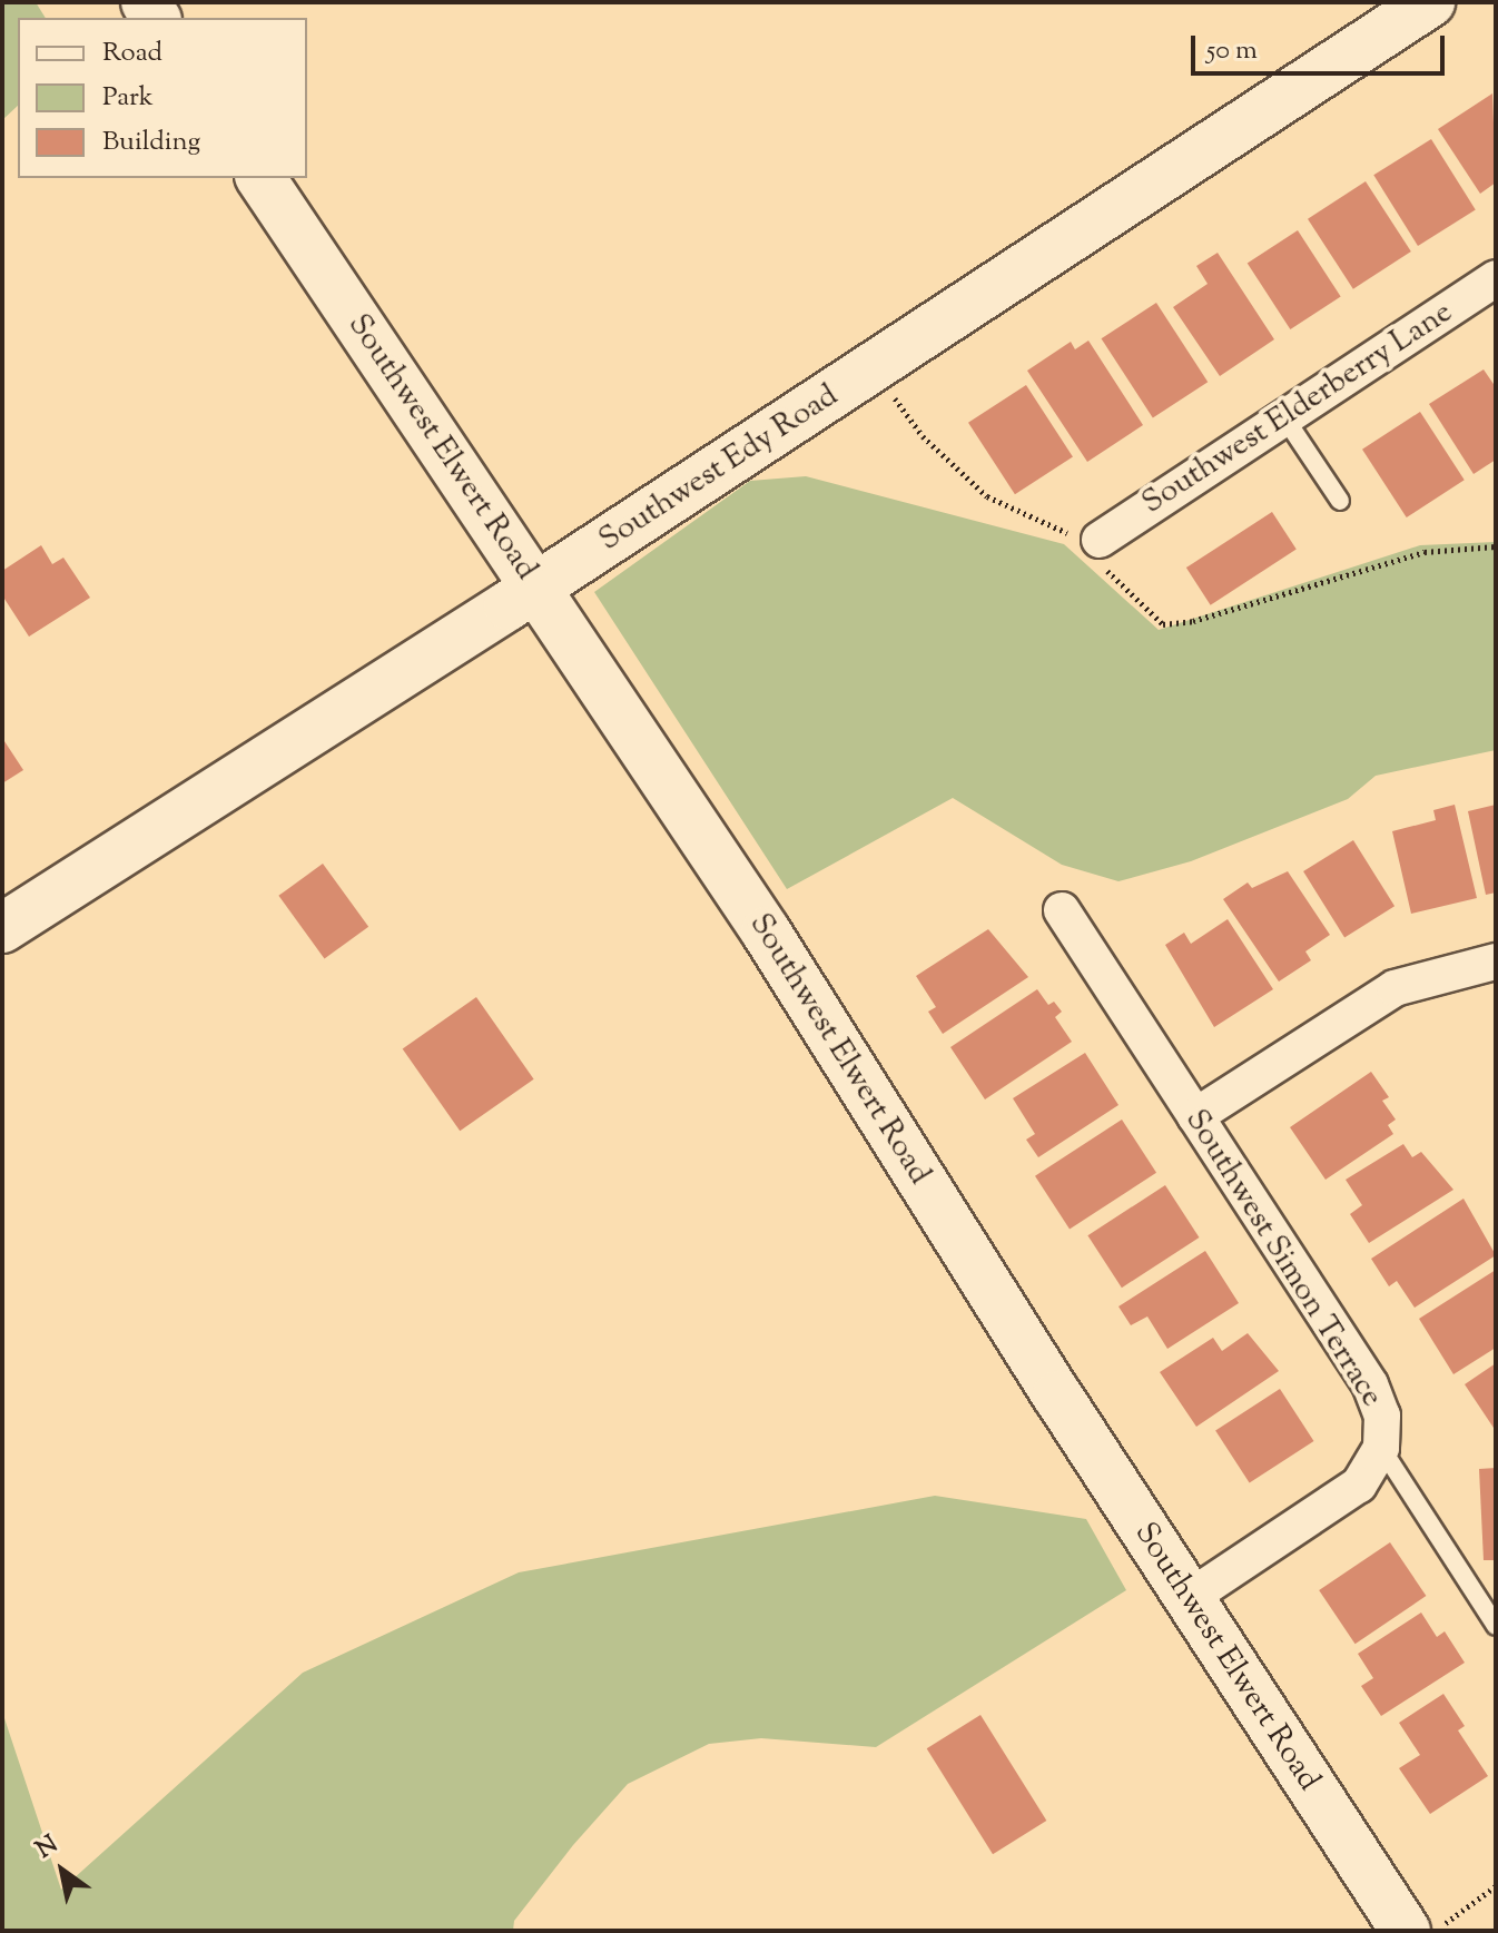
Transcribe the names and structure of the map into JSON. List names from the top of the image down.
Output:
{
  "streets": {
    "main road": ["Southwest Elwert Road", "Southwest Edy Road"],
    "street": ["Southwest Elderberry Lane", "Southwest Simon Terrace"]
  },
  "crossings": [
    ["Southwest Elwert Road", "Southwest Edy Road"],
    ["Southwest Elwert Road", "Southwest Simon Terrace"]
  ],
  "legend": ["Road", "Park", "Building"],
  "scale_bar": "50 m",
  "north": "top left"
}
